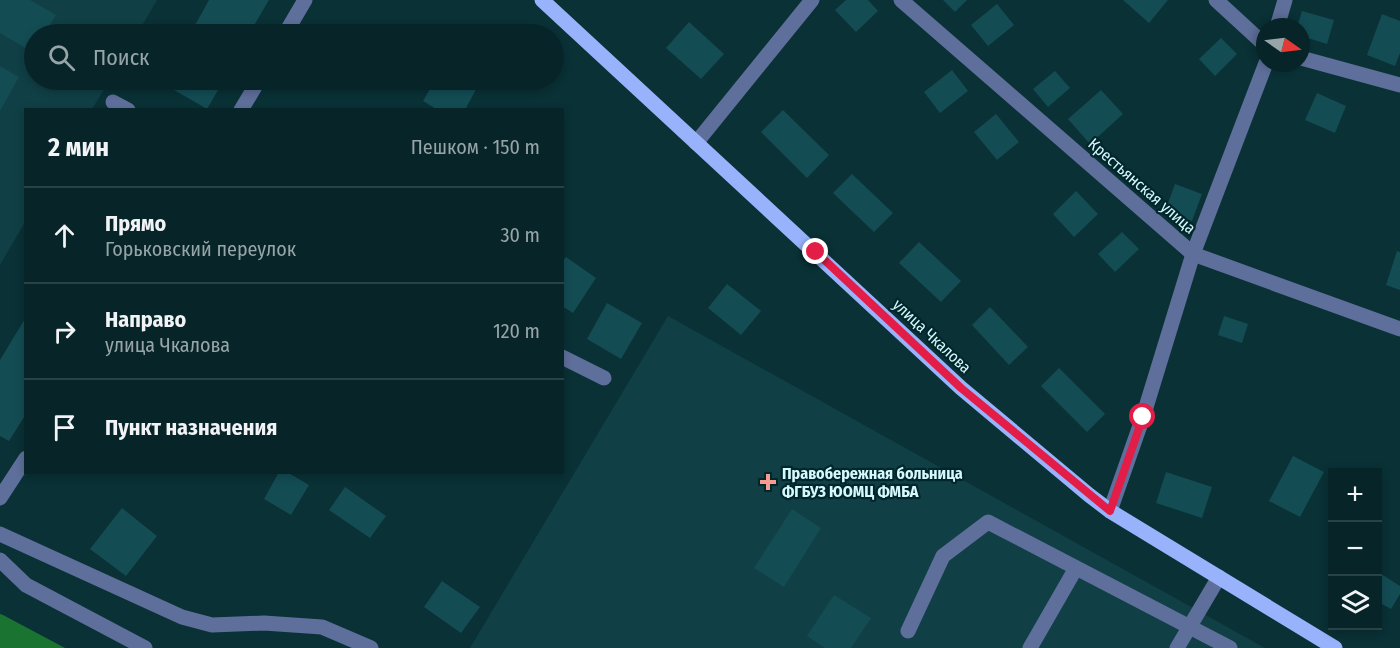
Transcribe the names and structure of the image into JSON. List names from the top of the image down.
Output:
{
  "streets": {
    "main road": ["улица Чкалова"],
    "street": ["Крестьянская улица"]
  },
  "places": {
    "health": ["Правобережная больница ФГБУЗ ЮОМЦ ФМБА"]
  },
  "north": "right",
  "page": {
    "search": "Поиск",
    "heading": ["2 мин", "Пешком · 150 m"],
    "list": [
      ["Прямо", "Горьковский переулок", "30 m"],
      ["Направо", "улица Чкалова", "120 m"],
      "Пункт назначения"
    ],
    "map_buttons": ["+", "−"]
  }
}
